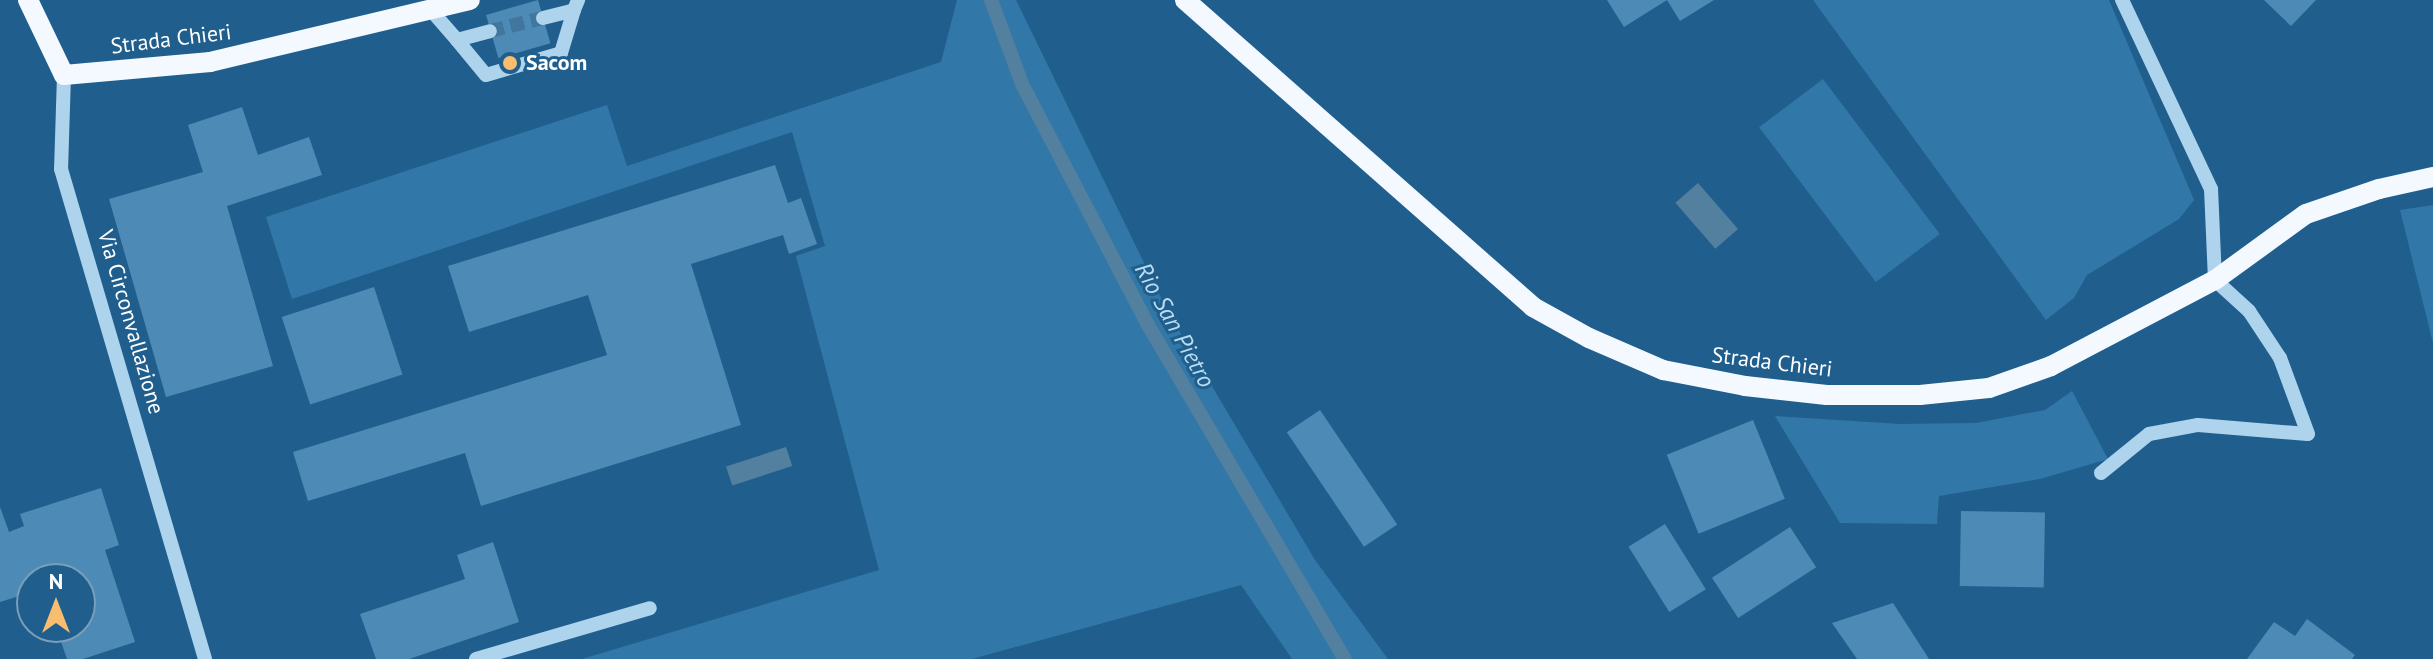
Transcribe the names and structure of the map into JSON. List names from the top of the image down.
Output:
{
  "streets": {
    "main road": ["Strada Chieri", "Via Circonvallazione"]
  },
  "crossings": [
    ["Strada Chieri", "Via Circonvallazione"]
  ],
  "water": ["Rio San Pietro"],
  "places": ["Sacom"],
  "north": "top"
}
